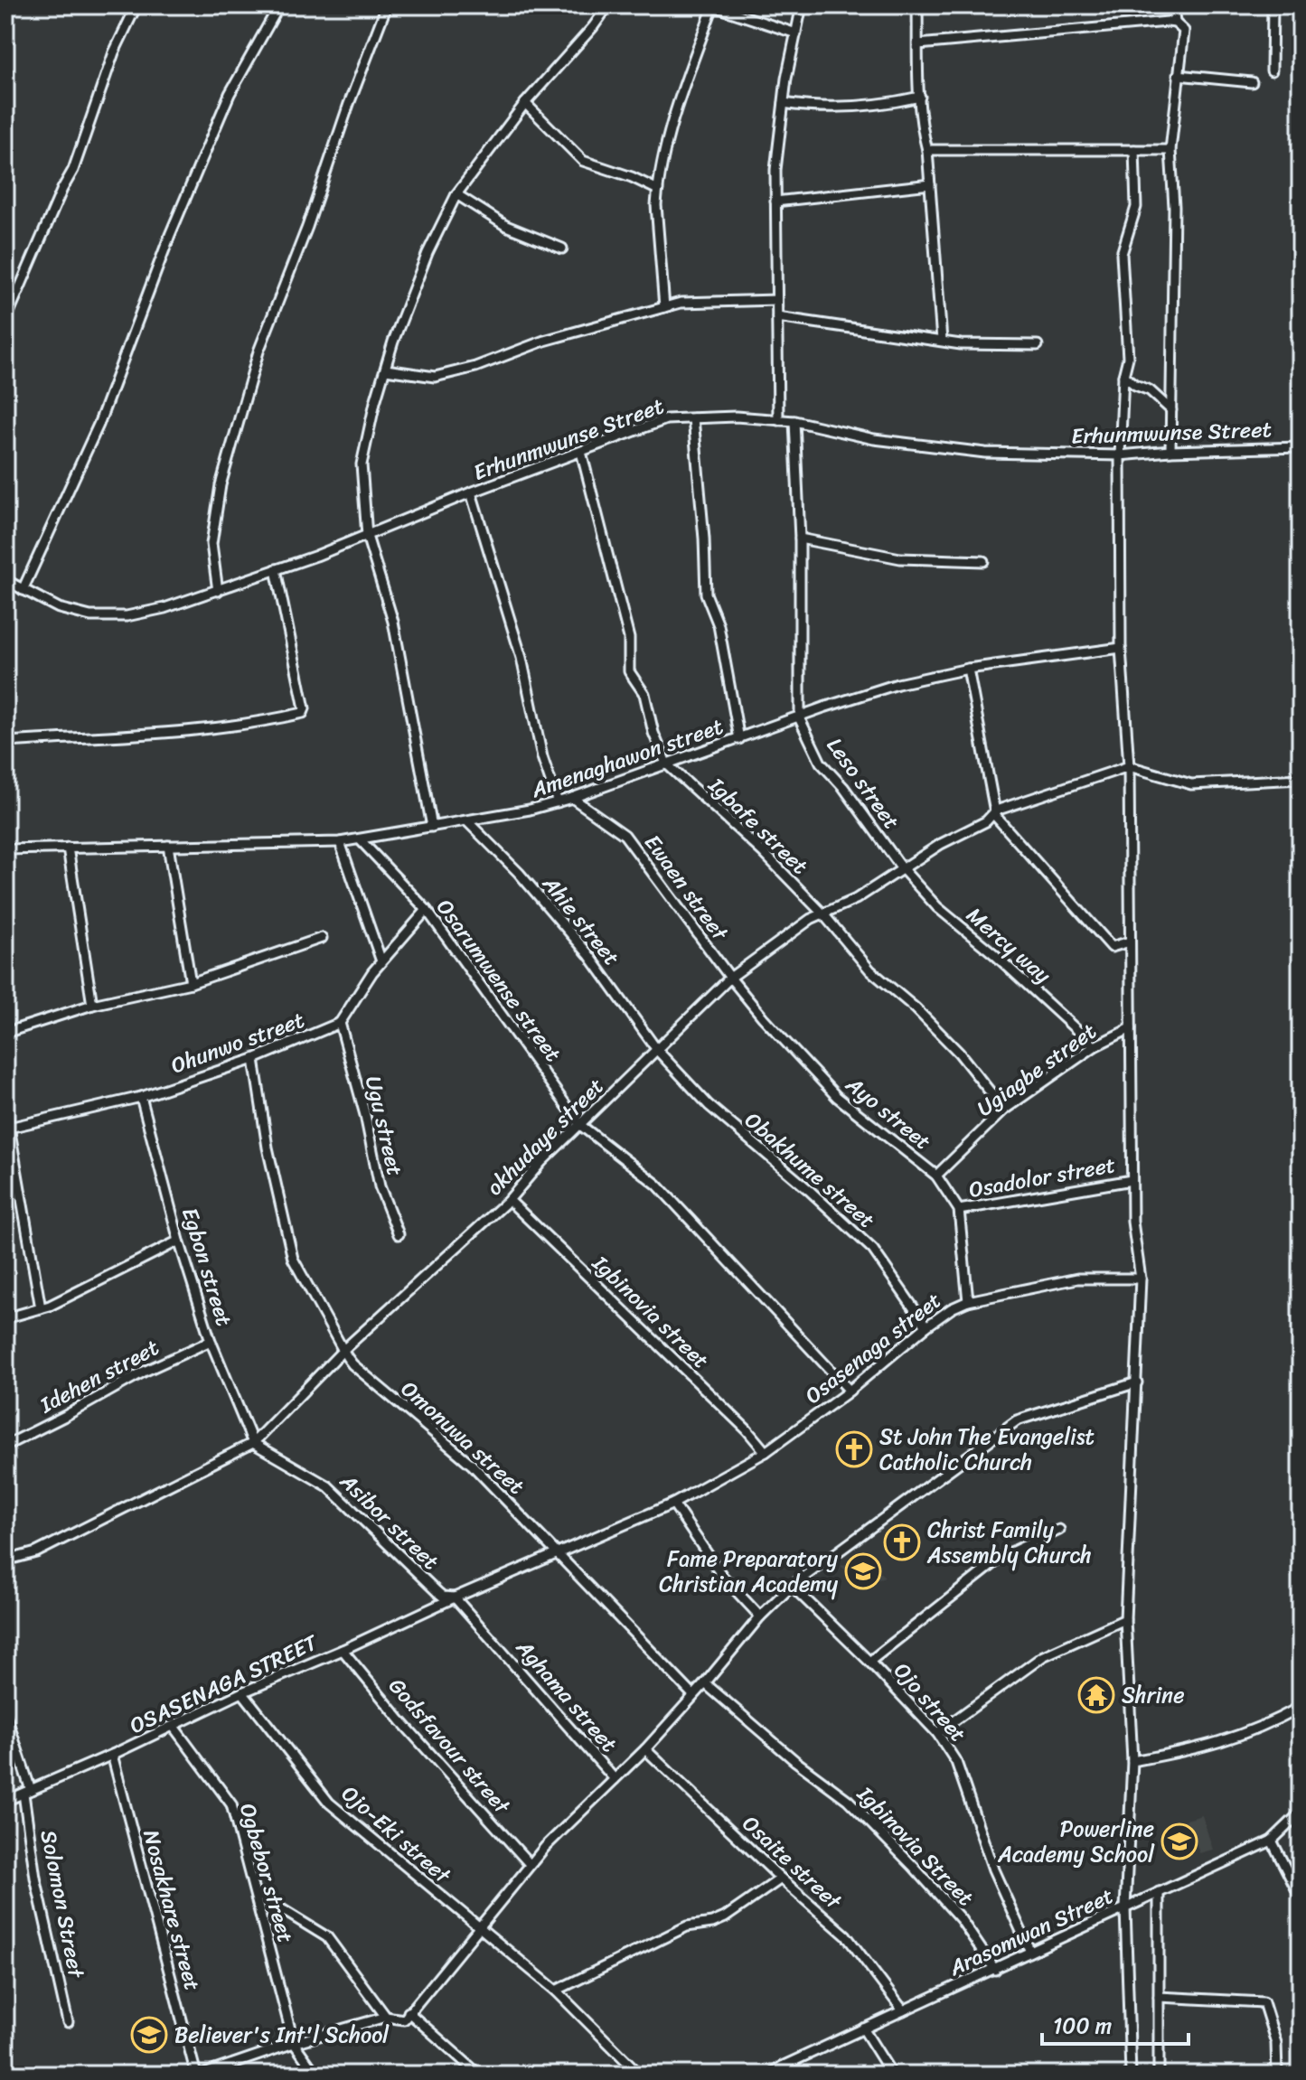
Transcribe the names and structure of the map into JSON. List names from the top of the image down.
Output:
{
  "streets": {
    "street": [
      "Erhunmwunse Street",
      "Amenaghawon street",
      "Leso street",
      "Igbafe street",
      "Ewaen street",
      "Ahie street",
      "Mercy way",
      "Osarumwense street",
      "Ohunwo street",
      "Ugiagbe street",
      "Ayo street",
      "Ugu street",
      "okhudaye street",
      "Obakhume street",
      "Osadolor street",
      "Egbon street",
      "Igbinovia street",
      "Osasenaga street",
      "Idehen street",
      "Omonuwa street",
      "Asibor street",
      "OSASENAGA STREET",
      "Aghama street",
      "Ojo street",
      "Godsfavour street",
      "Ojo-Eki street",
      "Igbinovia Street",
      "Osaite street",
      "Ogbebor street",
      "Solomon Street",
      "Nosakhare street",
      "Arasomwan Street"
    ]
  },
  "crossings": [
    ["Amenaghawon street", "Leso street"],
    ["Amenaghawon street", "Igbafe street"],
    ["Amenaghawon street", "Ewaen street"],
    ["Amenaghawon street", "Ahie street"],
    ["Amenaghawon street", "Osarumwense street"],
    ["Leso street", "Mercy way"],
    ["Leso street", "okhudaye street"],
    ["Igbafe street", "Ugiagbe street"],
    ["Igbafe street", "okhudaye street"],
    ["Ewaen street", "Ayo street"],
    ["Ewaen street", "okhudaye street"],
    ["Ahie street", "okhudaye street"],
    ["Ahie street", "Obakhume street"],
    ["Mercy way", "Ugiagbe street"],
    ["Mercy way", "okhudaye street"],
    ["Osarumwense street", "okhudaye street"],
    ["Osarumwense street", "Osasenaga street"],
    ["Ohunwo street", "Ugu street"],
    ["Ohunwo street", "Egbon street"],
    ["Ohunwo street", "Omonuwa street"],
    ["Ugiagbe street", "Ayo street"],
    ["Ayo street", "okhudaye street"],
    ["Ayo street", "Osadolor street"],
    ["Ayo street", "Osasenaga street"],
    ["okhudaye street", "Obakhume street"],
    ["okhudaye street", "Egbon street"],
    ["okhudaye street", "Igbinovia street"],
    ["okhudaye street", "Omonuwa street"],
    ["okhudaye street", "Asibor street"],
    ["Obakhume street", "Osasenaga street"],
    ["Egbon street", "Idehen street"],
    ["Egbon street", "Asibor street"],
    ["Igbinovia street", "Osasenaga street"],
    ["Osasenaga street", "Omonuwa street"],
    ["Osasenaga street", "OSASENAGA STREET"],
    ["Omonuwa street", "OSASENAGA STREET"],
    ["Asibor street", "OSASENAGA STREET"],
    ["Asibor street", "Aghama street"],
    ["OSASENAGA STREET", "Godsfavour street"],
    ["OSASENAGA STREET", "Ojo-Eki street"],
    ["OSASENAGA STREET", "Ogbebor street"],
    ["OSASENAGA STREET", "Solomon Street"],
    ["OSASENAGA STREET", "Nosakhare street"],
    ["Ojo street", "Arasomwan Street"],
    ["Igbinovia Street", "Arasomwan Street"],
    ["Osaite street", "Arasomwan Street"]
  ],
  "places": {
    "church": ["St John The Evangelist Catholic Church", "Christ Family Assembly Church"],
    "school or university": ["Fame Preparatory Christian Academy", "Powerline Academy School", "Believer's Int'l School"],
    "temple": ["Shrine"]
  },
  "scale_bar": "100 m"
}
